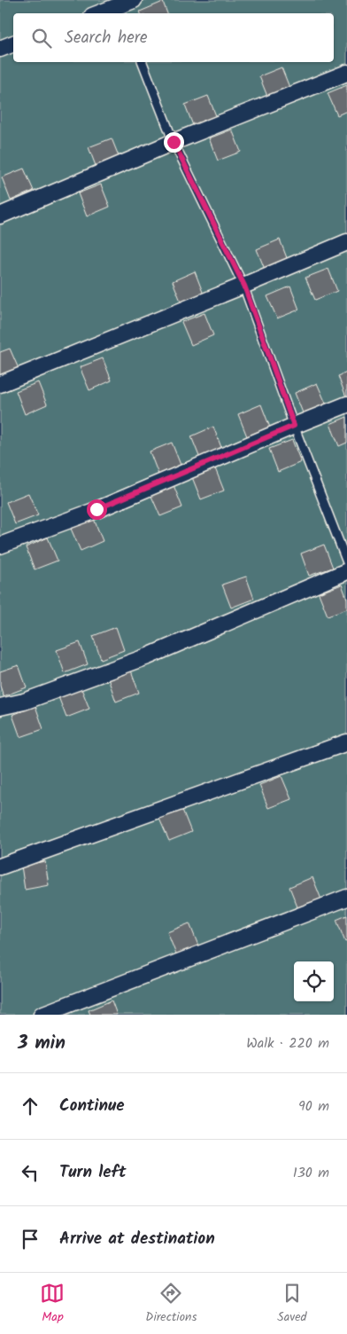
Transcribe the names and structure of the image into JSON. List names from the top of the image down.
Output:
{
  "page": {
    "search": "Search here",
    "heading": ["3 min", "Walk · 220 m"],
    "list": [
      ["Continue", "90 m"],
      ["Turn left", "130 m"],
      "Arrive at destination"
    ],
    "nav": ["Map", "Directions", "Saved"]
  }
}
